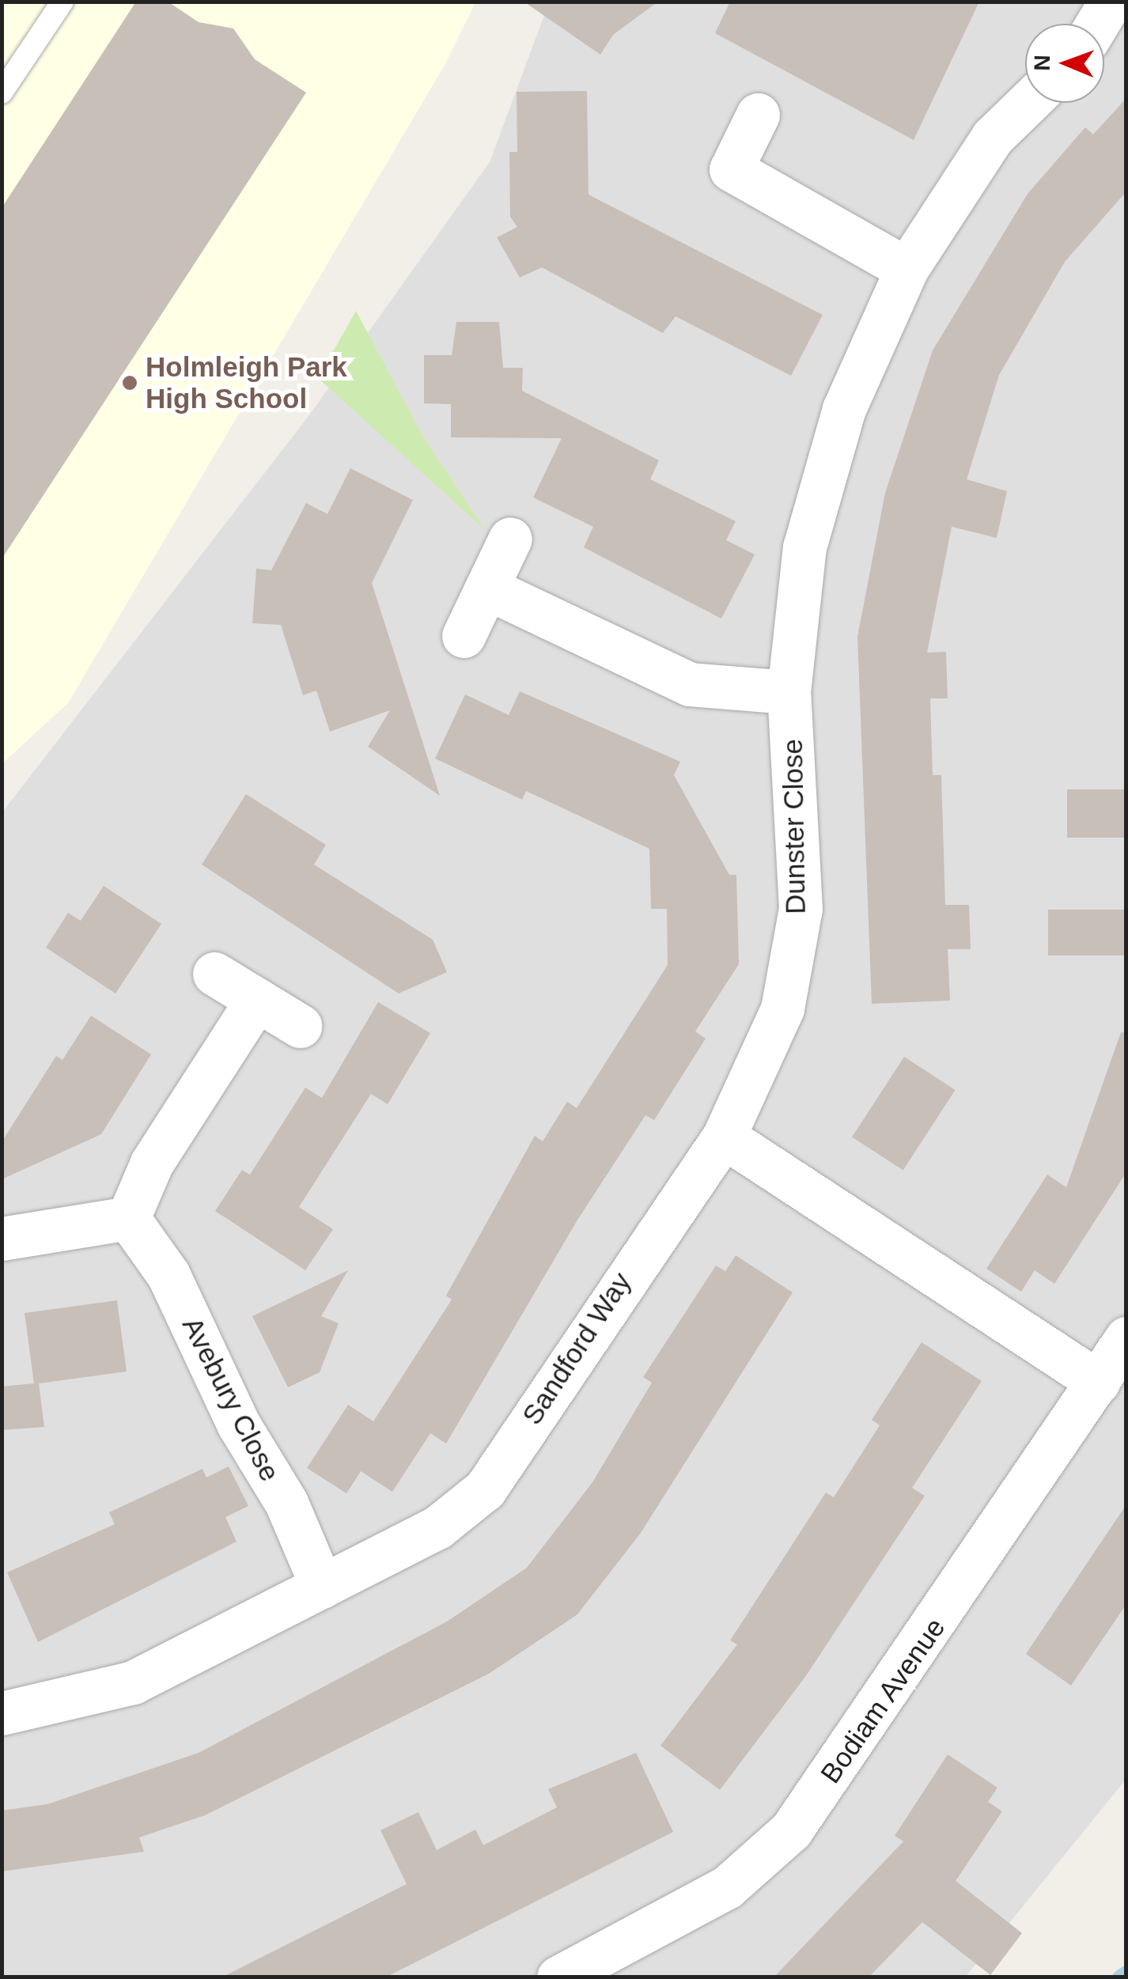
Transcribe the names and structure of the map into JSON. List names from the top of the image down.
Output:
{
  "streets": {
    "street": [
      "Dunster Close",
      "Sandford Way",
      "Avebury Close",
      "Bodiam Avenue"
    ]
  },
  "crossings": [
    ["Dunster Close", "Sandford Way"],
    ["Sandford Way", "Avebury Close"]
  ],
  "places": ["Holmleigh Park High School"],
  "north": "left"
}
